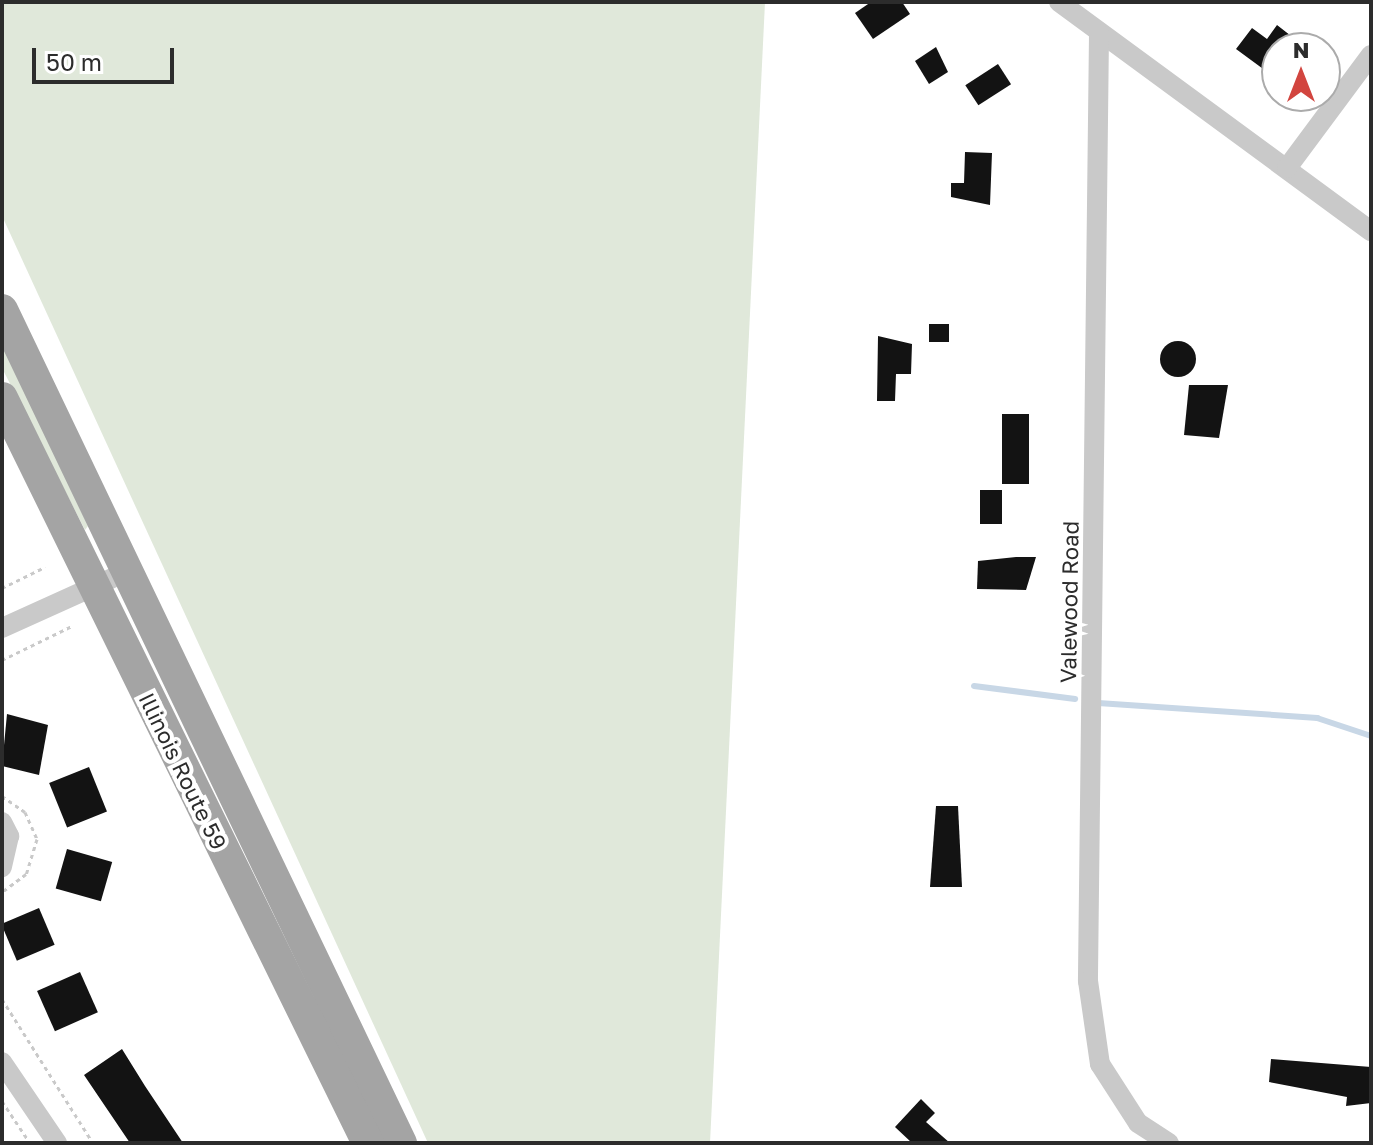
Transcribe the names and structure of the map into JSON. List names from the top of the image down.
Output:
{
  "streets": {
    "main road": ["Illinois Route 59"],
    "street": ["Valewood Road"]
  },
  "scale_bar": "50 m",
  "north": "top"
}
